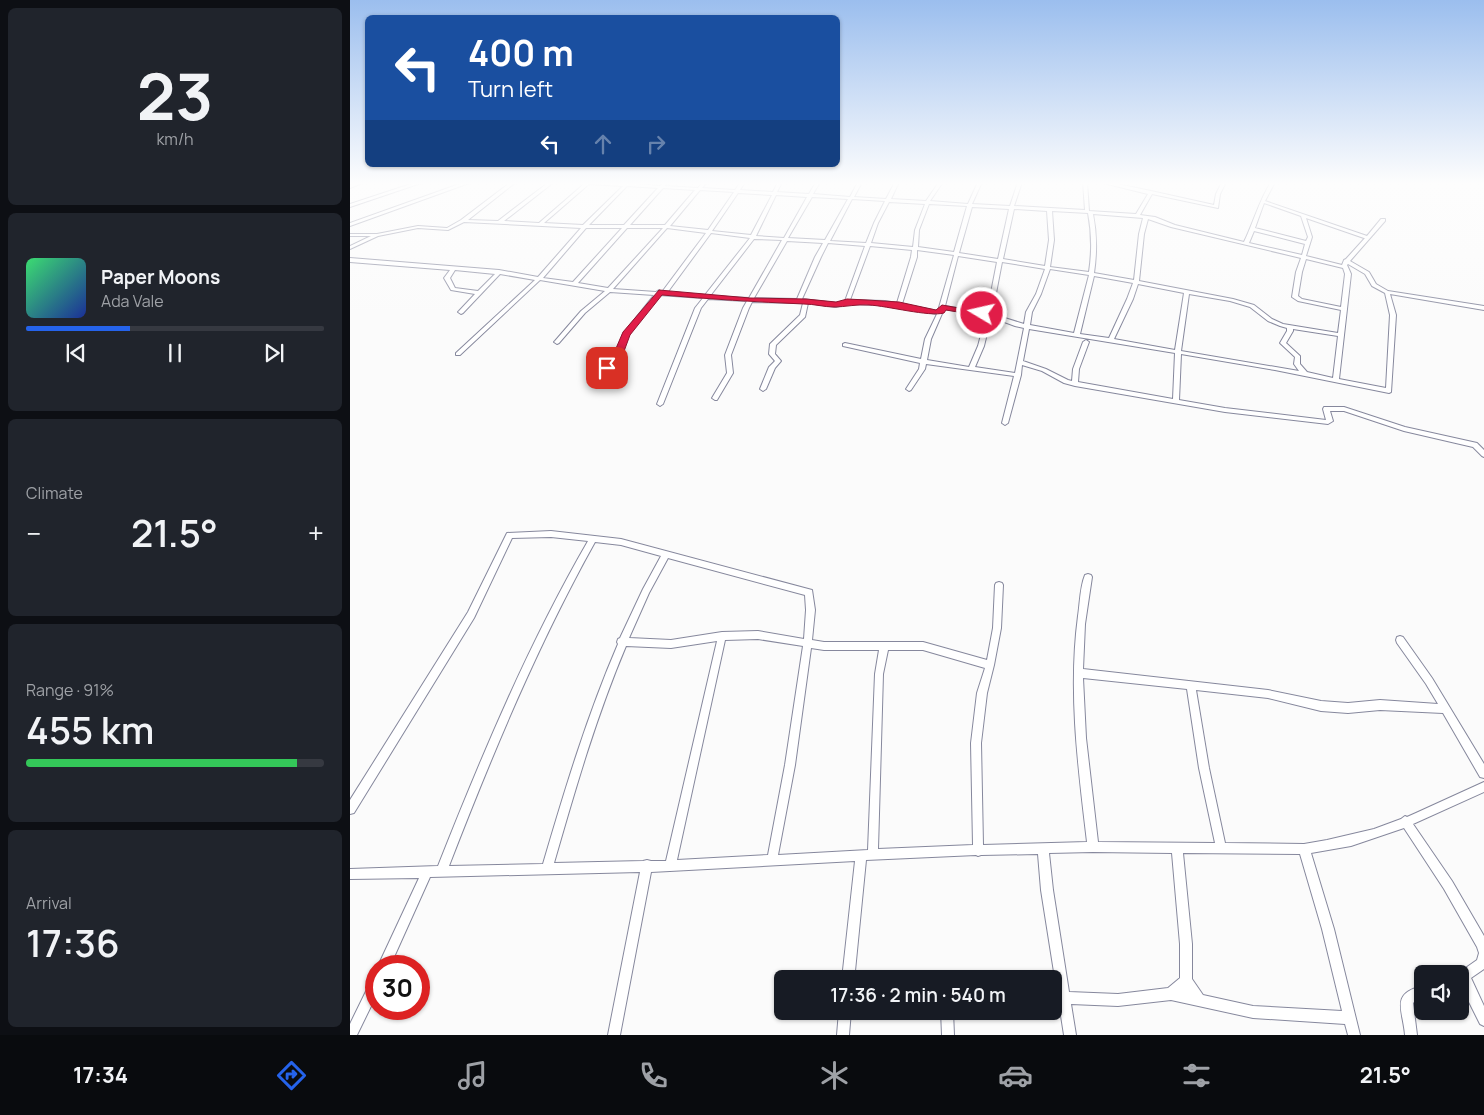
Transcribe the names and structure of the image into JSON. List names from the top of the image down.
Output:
{
  "page": {
    "tile": [
      ["23", "km/h"],
      "Climate",
      ["Range · 91%", "455 km"],
      ["Arrival", "17:36"]
    ],
    "turn": ["400 m", "Turn left"],
    "song": ["Paper Moons", "Ada Vale"],
    "heat": ["−", "21.5°", "+"],
    "limit": "30",
    "trip": "17:36 · 2 min · 540 m",
    "tabs": ["17:34", "21.5°"]
  }
}
